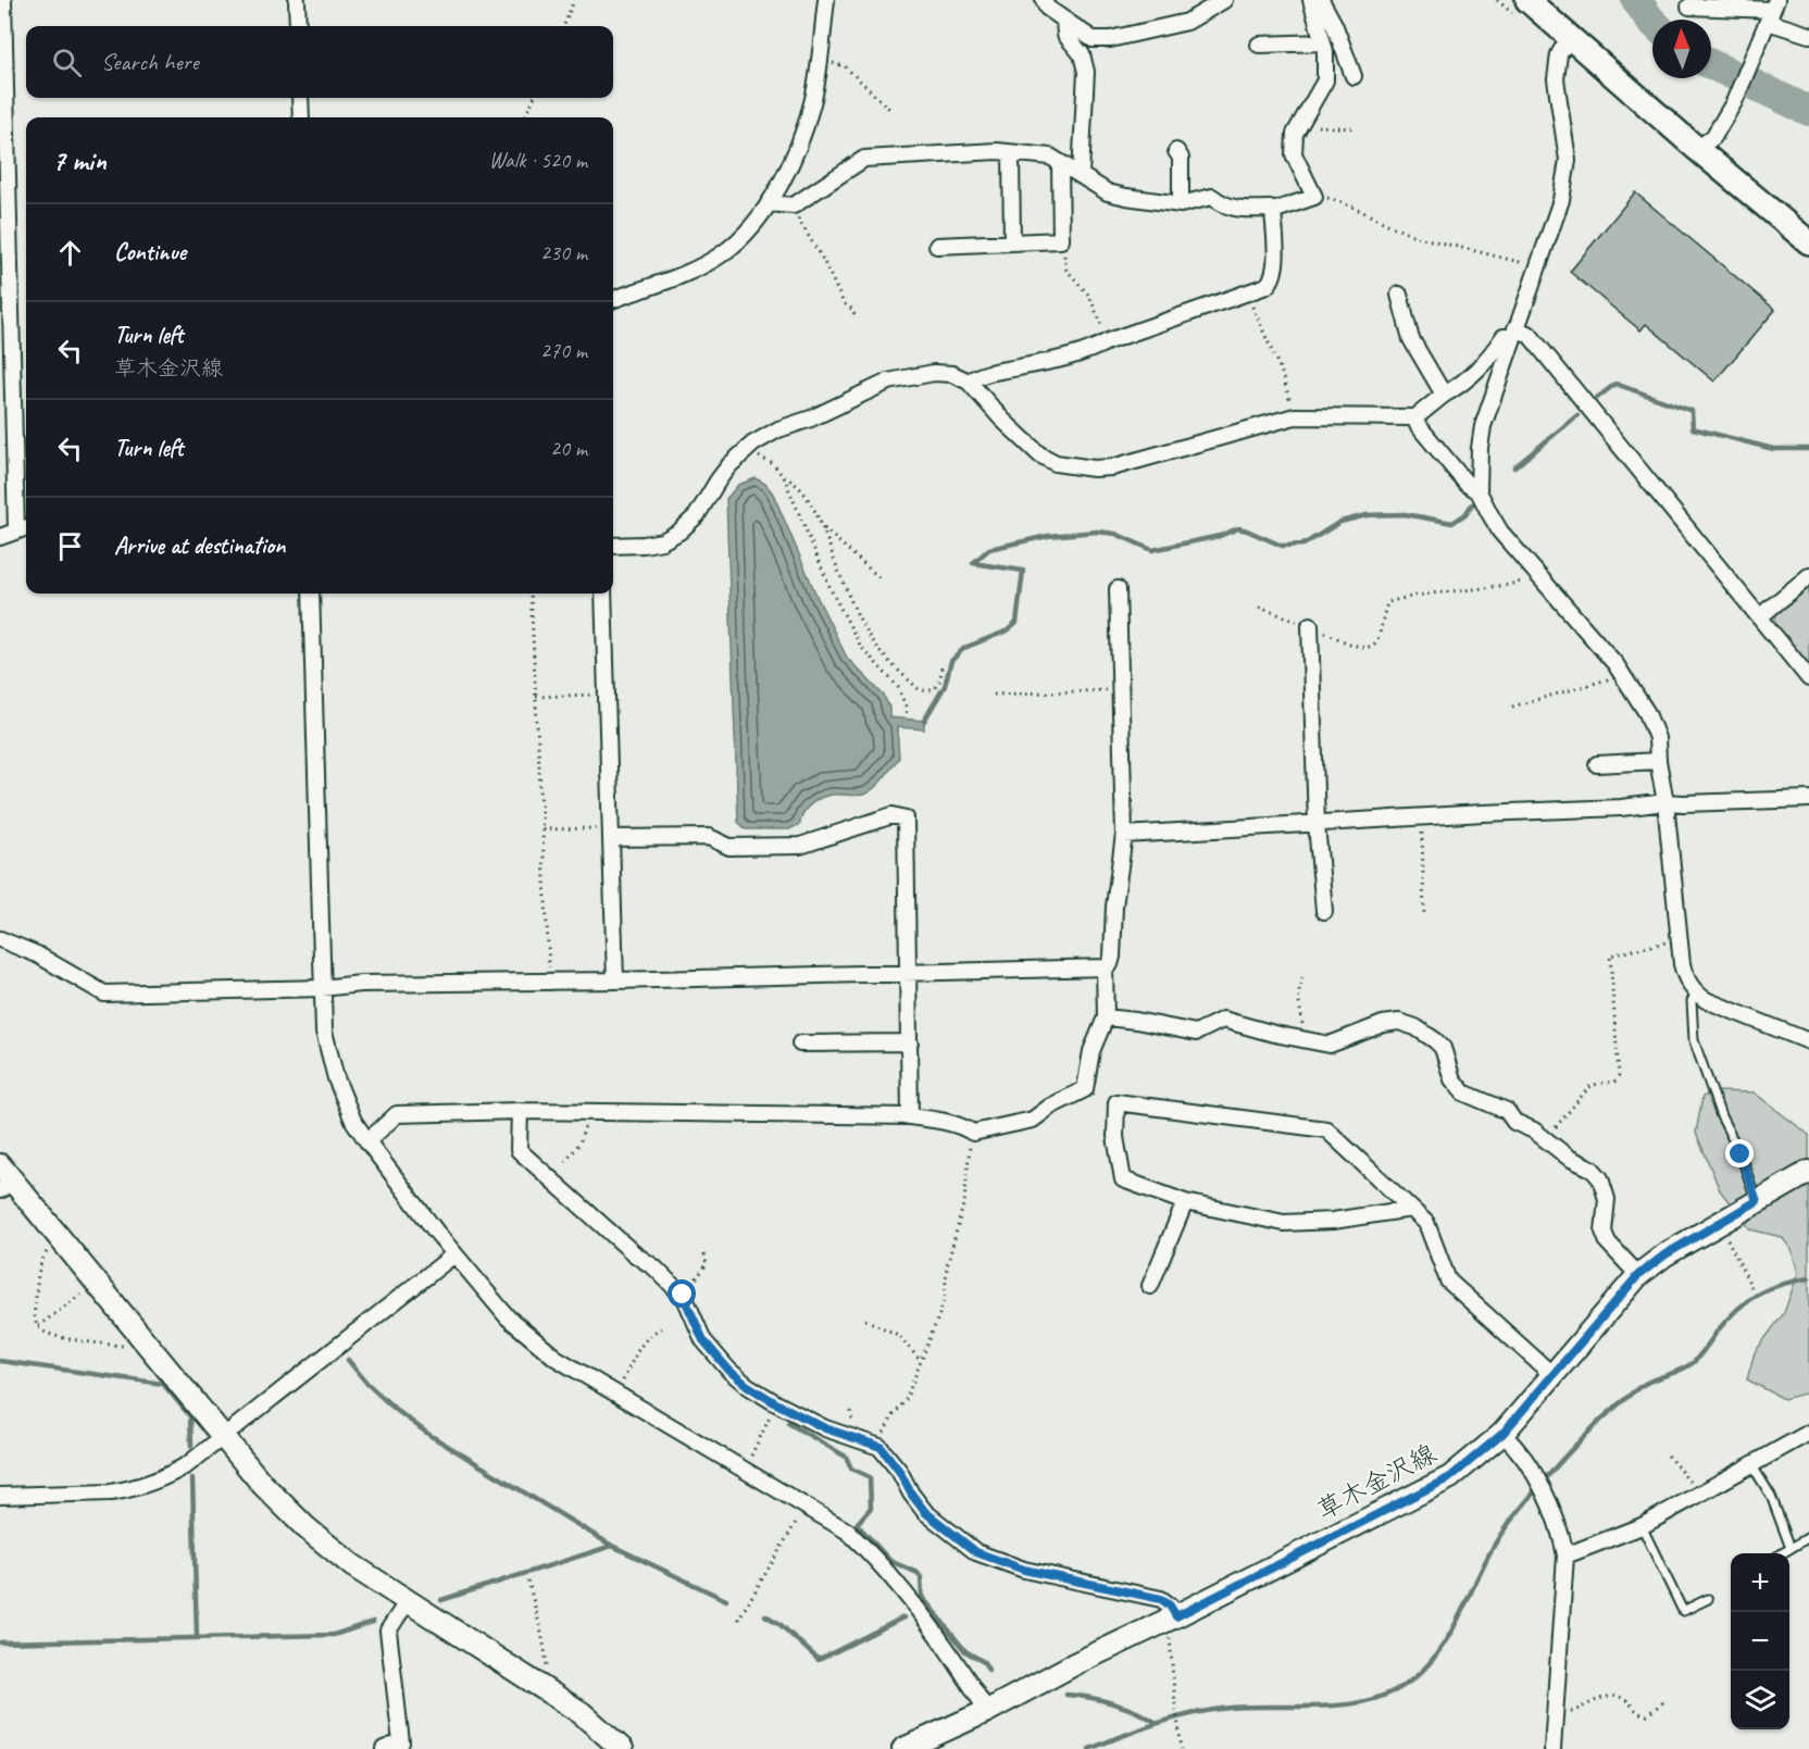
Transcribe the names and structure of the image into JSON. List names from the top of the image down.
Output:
{
  "streets": {
    "main road": ["草木金沢線"]
  },
  "north": "top",
  "page": {
    "search": "Search here",
    "heading": ["7 min", "Walk · 520 m"],
    "list": [
      ["Continue", "230 m"],
      ["Turn left", "草木金沢線", "270 m"],
      ["Turn left", "20 m"],
      "Arrive at destination"
    ],
    "map_buttons": ["+", "−"]
  }
}
